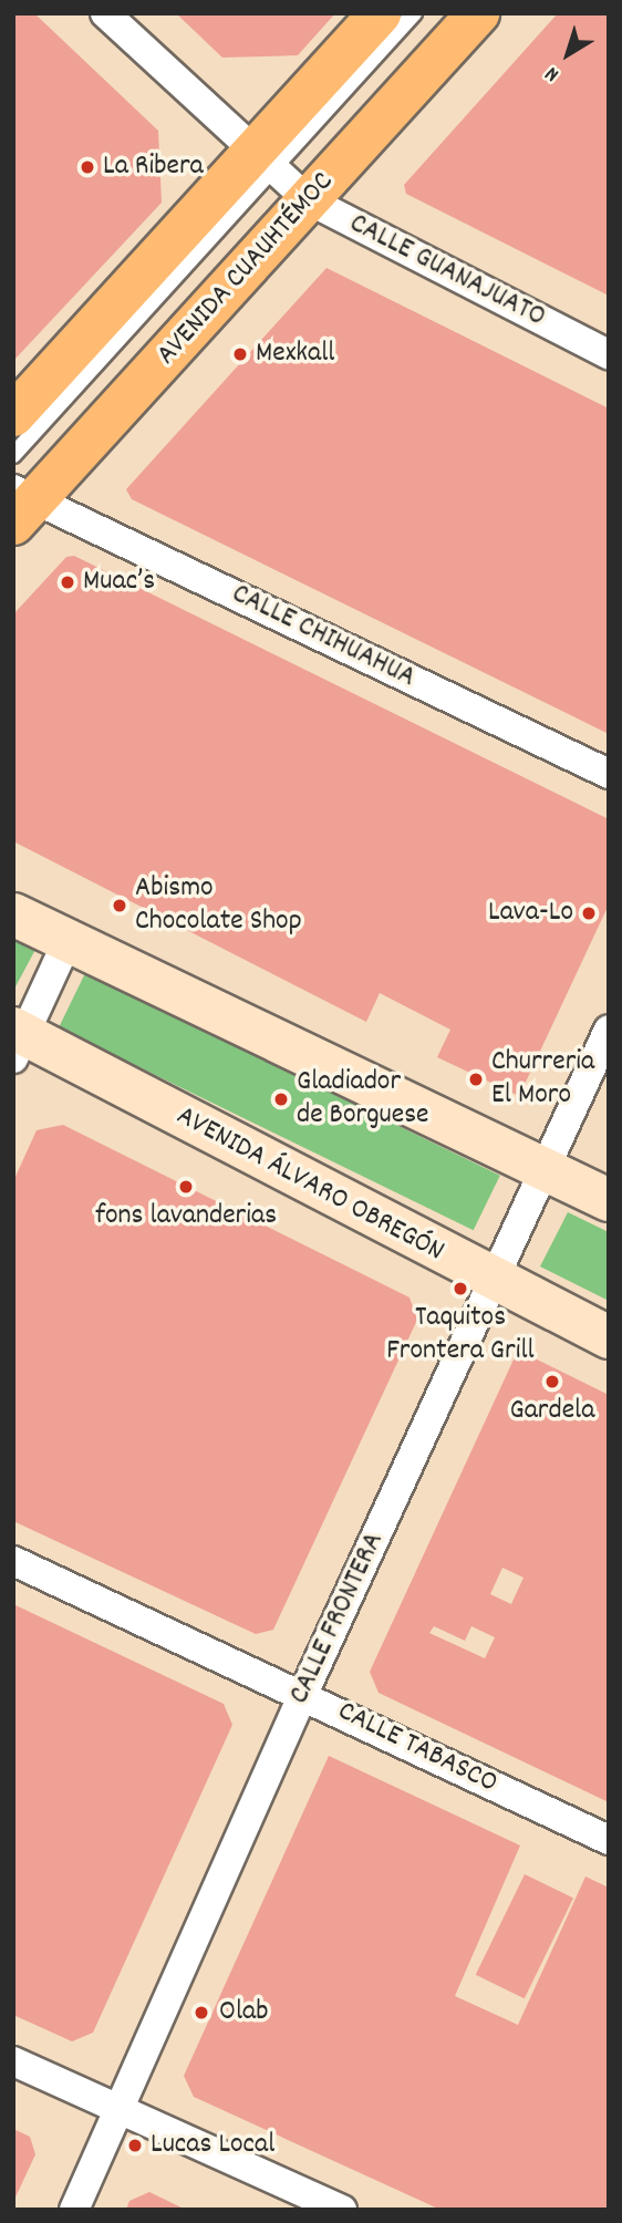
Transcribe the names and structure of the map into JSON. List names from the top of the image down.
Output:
{
  "streets": {
    "main road": ["AVENIDA CUAUHTÉMOC", "AVENIDA ÁLVARO OBREGÓN"],
    "street": [
      "CALLE GUANAJUATO",
      "CALLE CHIHUAHUA",
      "CALLE FRONTERA",
      "CALLE TABASCO"
    ]
  },
  "crossings": [
    ["AVENIDA CUAUHTÉMOC", "CALLE GUANAJUATO"],
    ["AVENIDA CUAUHTÉMOC", "CALLE CHIHUAHUA"],
    ["AVENIDA ÁLVARO OBREGÓN", "CALLE FRONTERA"],
    ["CALLE FRONTERA", "CALLE TABASCO"]
  ],
  "places": [
    "La Ribera",
    "Mexkall",
    "Muac’s",
    "Abismo Chocolate Shop",
    "Lava-Lo",
    "Churreria El Moro",
    "Gladiador de Borguese",
    "fons lavanderias",
    "Taquitos Frontera Grill",
    "Gardela",
    "Olab",
    "Lucas Local"
  ],
  "north": "bottom left"
}
